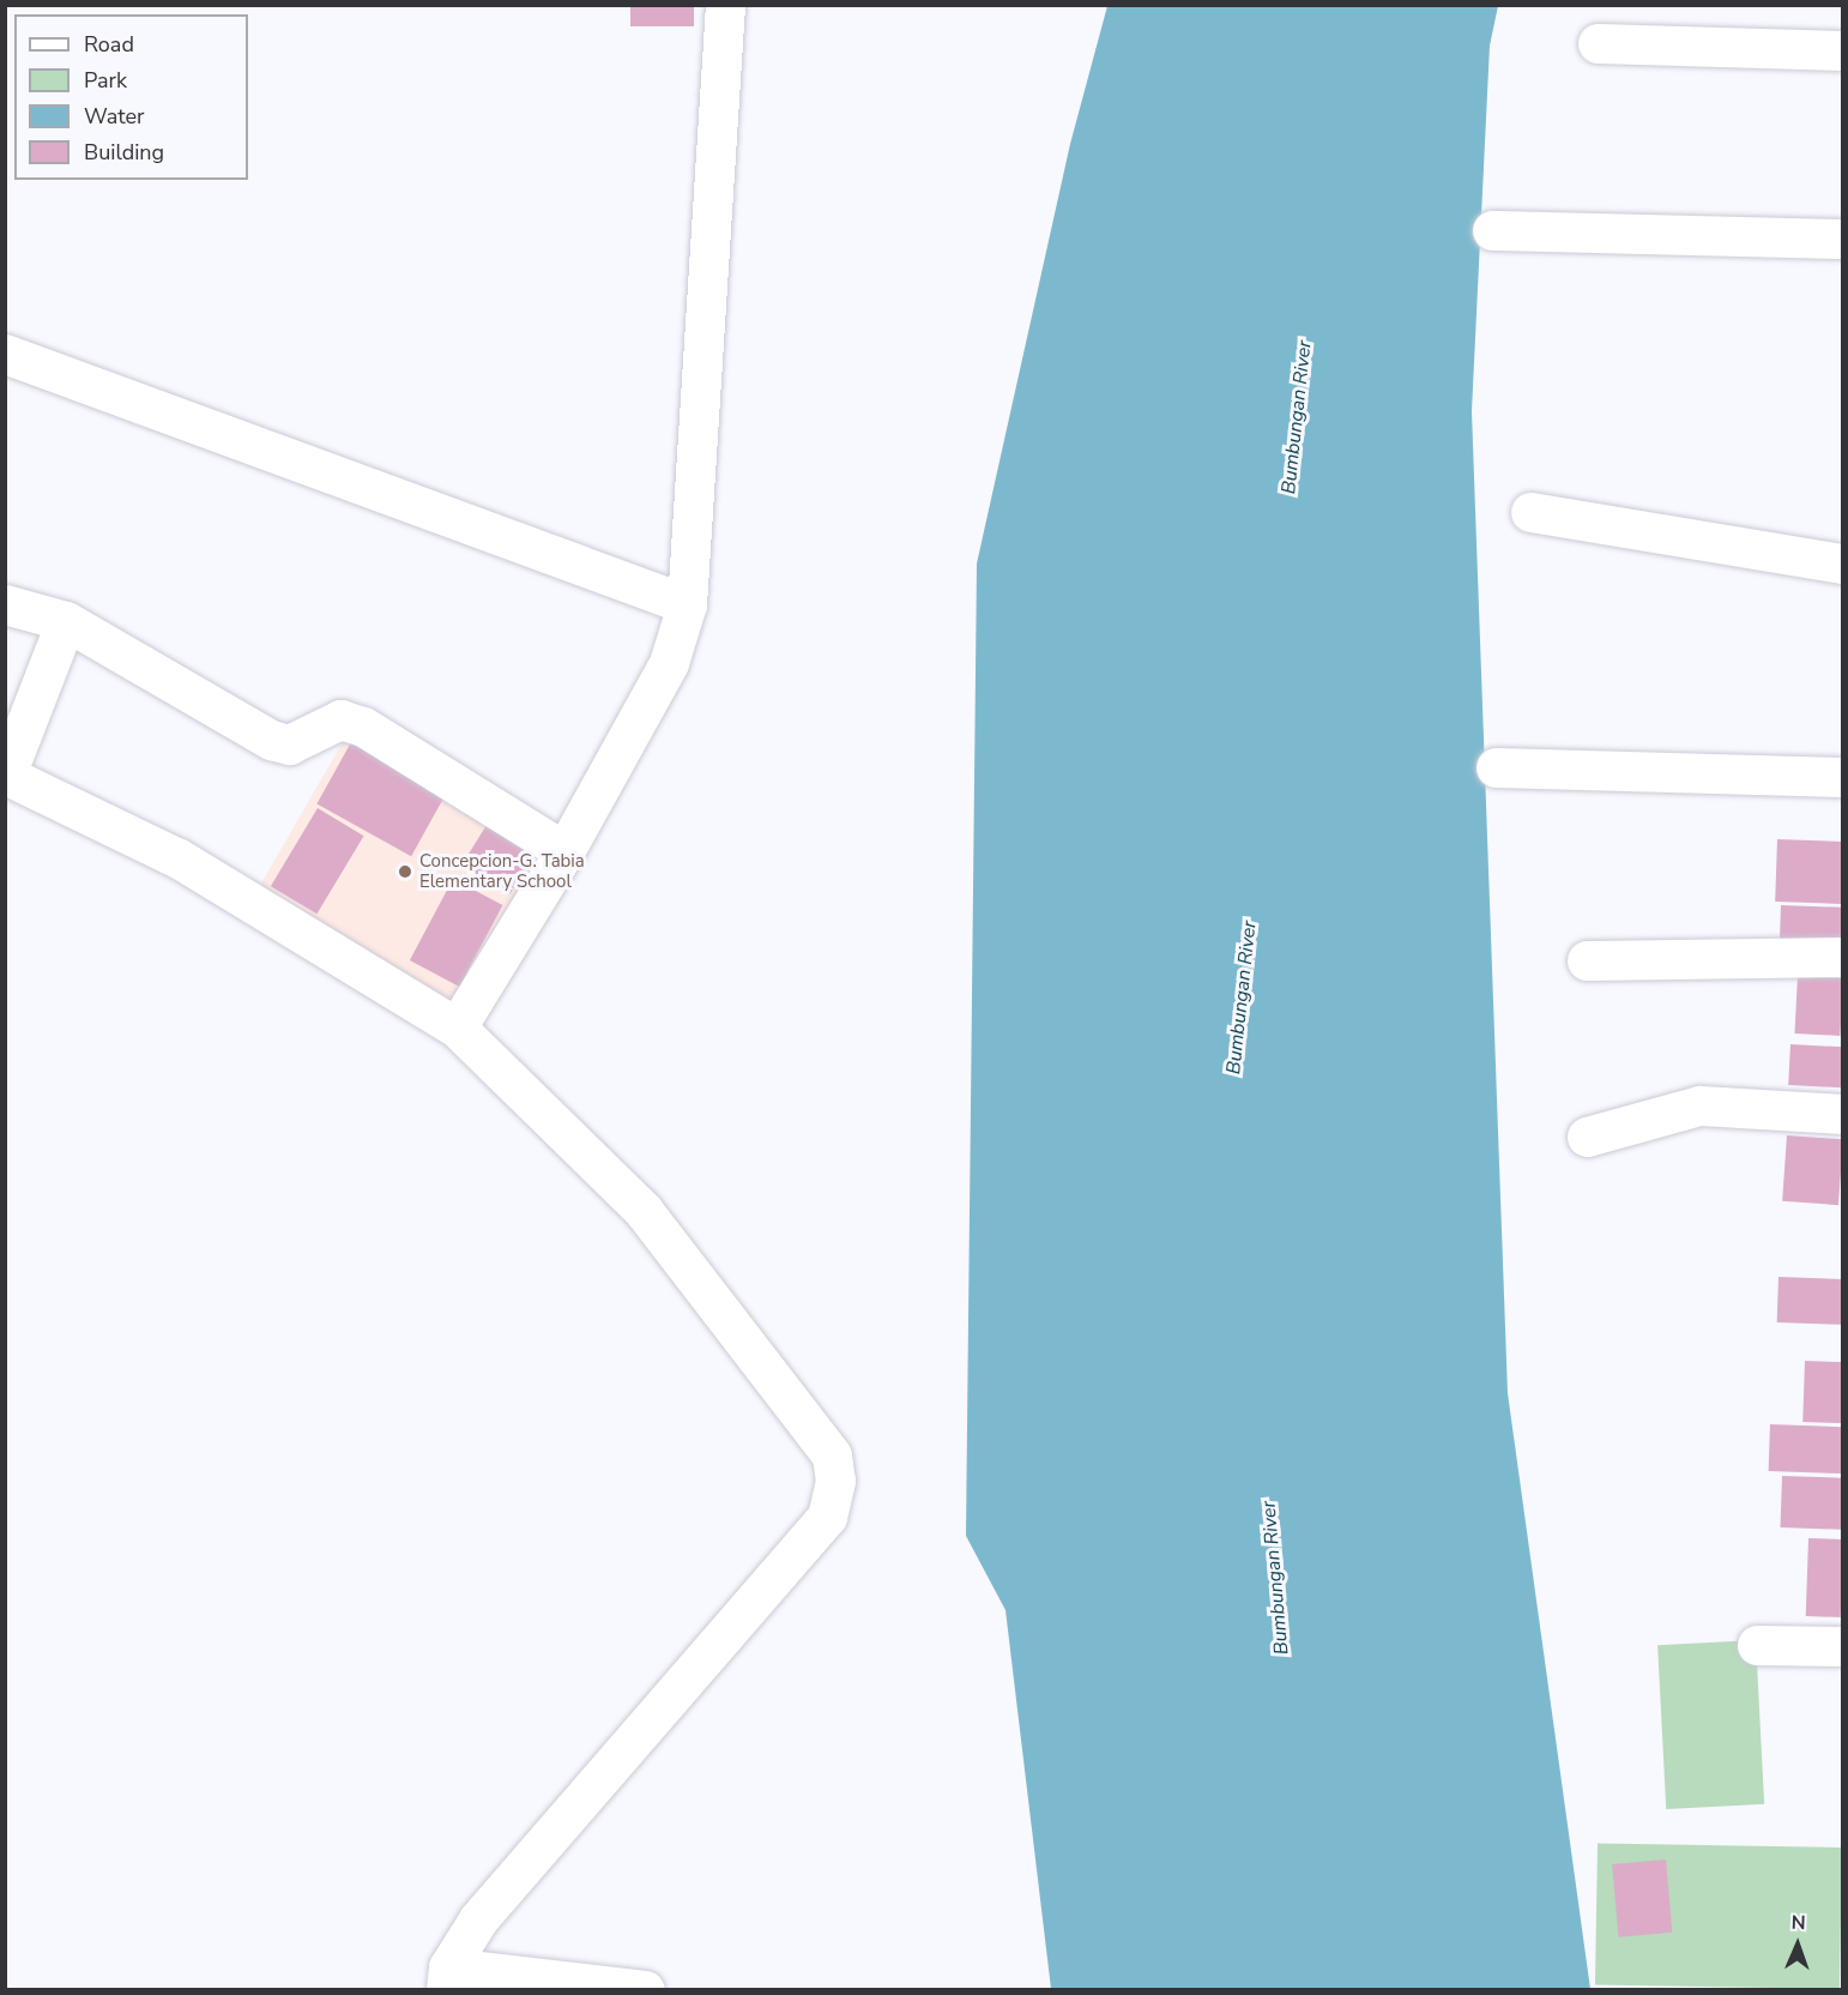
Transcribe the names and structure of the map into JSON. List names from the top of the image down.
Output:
{
  "water": ["Bumbungan River"],
  "places": ["Concepcion-G. Tabia Elementary School"],
  "legend": [
    "Road",
    "Park",
    "Water",
    "Building"
  ],
  "north": "top"
}
